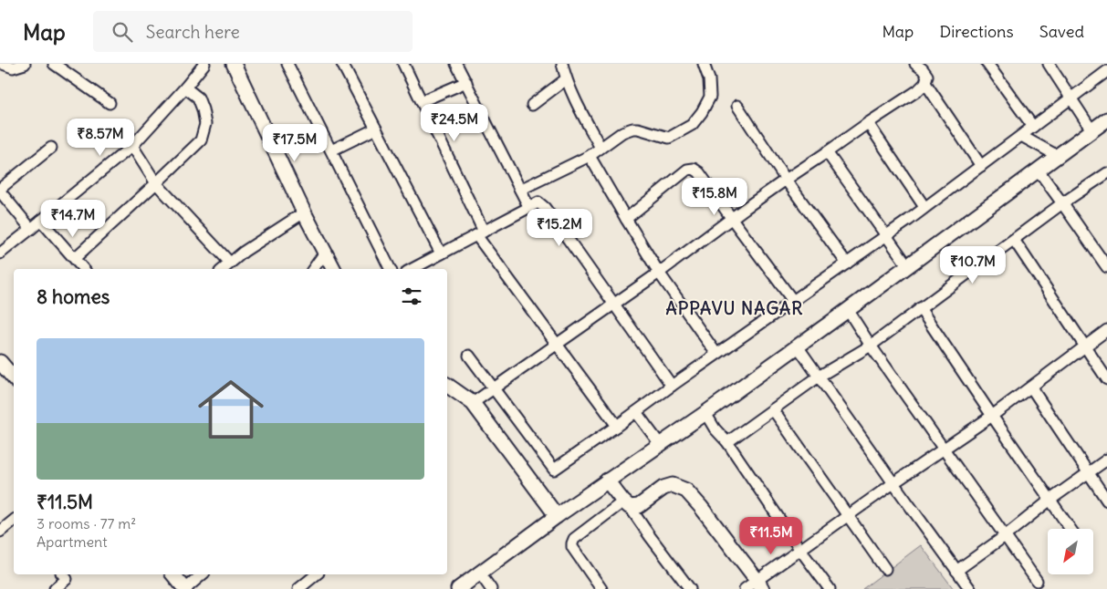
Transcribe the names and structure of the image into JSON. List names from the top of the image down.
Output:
{
  "districts": ["APPAVU NAGAR"],
  "north": "bottom left",
  "page": {
    "header": "Map",
    "search": "Search here",
    "nav": ["Map", "Directions", "Saved"],
    "price": [
      "₹24.5M",
      "₹8.57M",
      "₹17.5M",
      "₹15.8M",
      "₹14.7M",
      "₹15.2M",
      "₹10.7M",
      "₹11.5M"
    ],
    "heading": "8 homes",
    "list": [
      {
        "name": "₹11.5M",
        "note": "3 rooms · 77 m² · Apartment"
      }
    ]
  }
}
